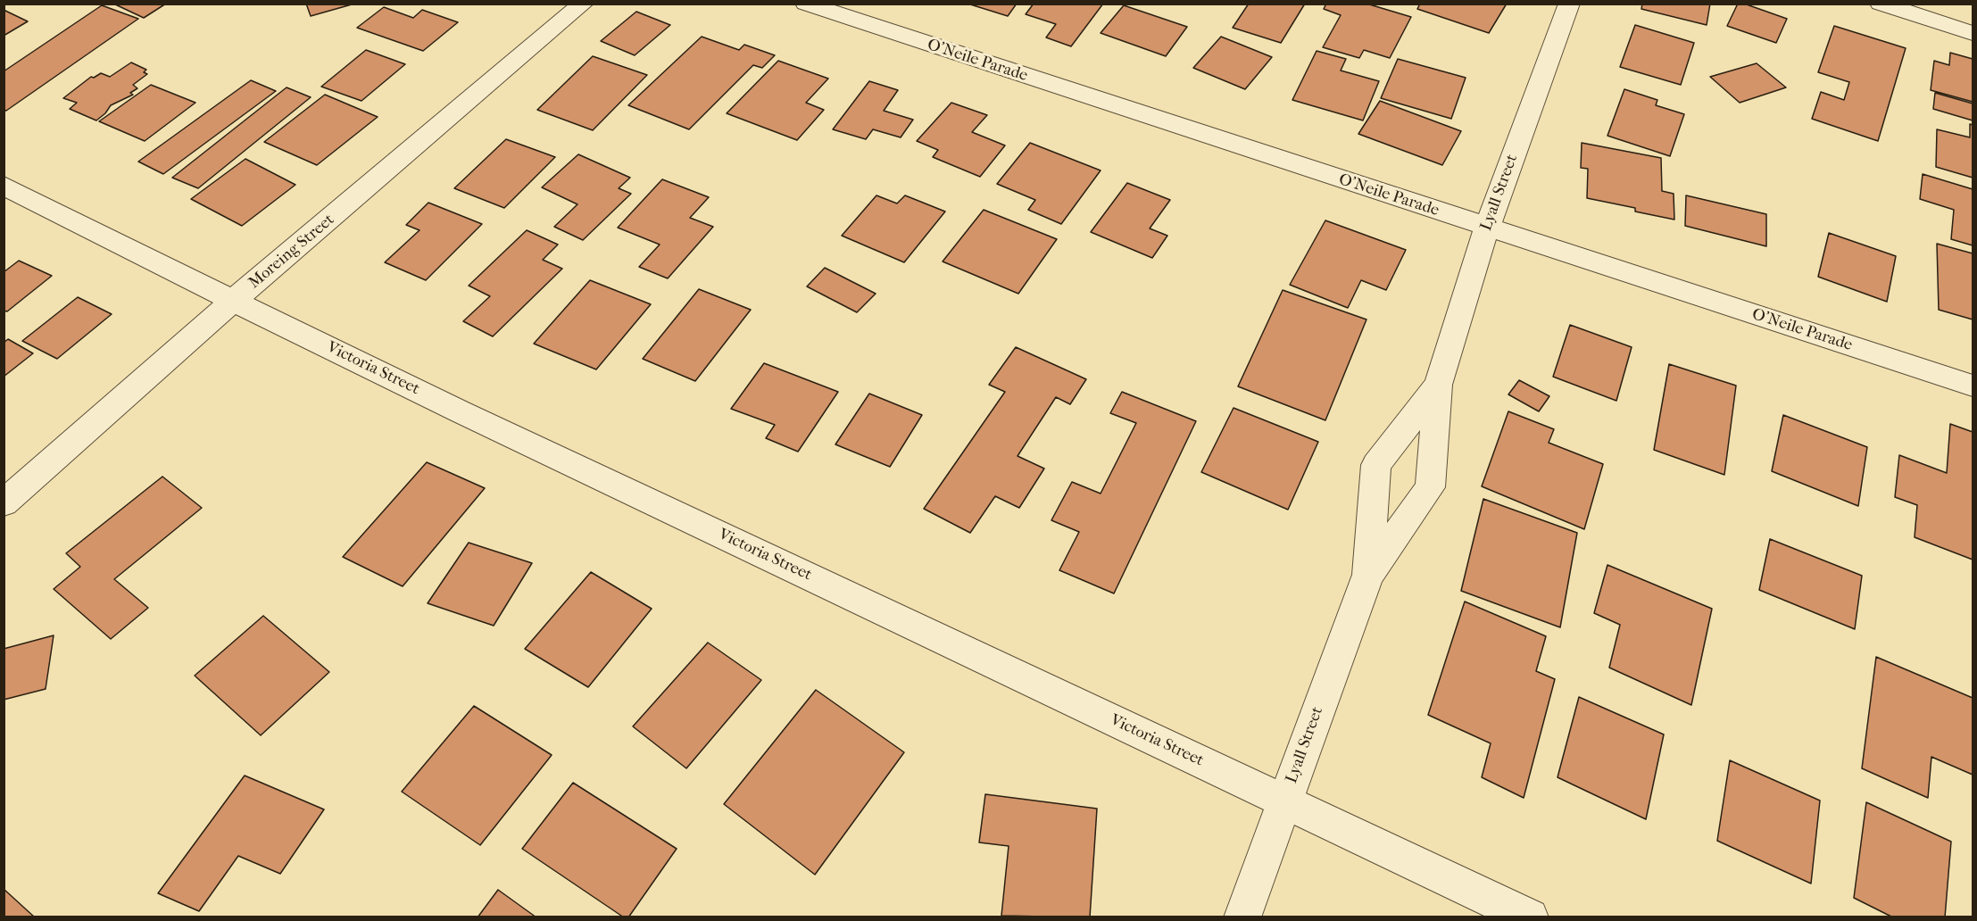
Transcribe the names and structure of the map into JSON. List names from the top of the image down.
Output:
{
  "streets": {
    "street": [
      "O'Neile Parade",
      "Lyall Street",
      "Moreing Street",
      "Victoria Street"
    ]
  },
  "crossings": [
    ["O'Neile Parade", "Lyall Street"],
    ["Lyall Street", "Victoria Street"],
    ["Moreing Street", "Victoria Street"]
  ]
}
